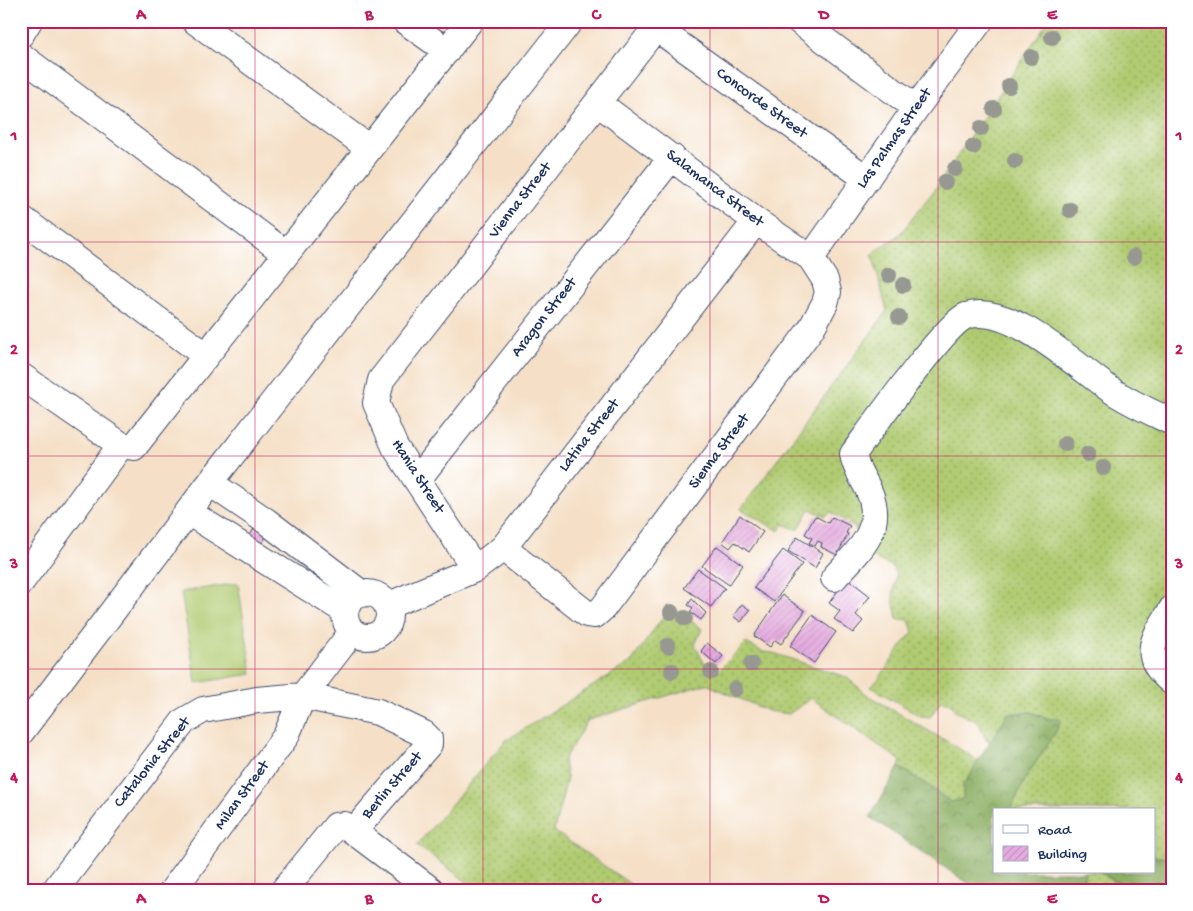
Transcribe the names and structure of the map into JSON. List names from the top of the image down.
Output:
{
  "streets": {
    "street": [
      "Concorde Street",
      "Las Palmas Street",
      "Salamanca Street",
      "Vienna Street",
      "Aragon Street",
      "Latina Street",
      "Sienna Street",
      "Hania Street",
      "Catalonia Street",
      "Berlin Street",
      "Milan Street"
    ]
  },
  "crossings": [
    ["Concorde Street", "Las Palmas Street"],
    ["Concorde Street", "Vienna Street"],
    ["Las Palmas Street", "Salamanca Street"],
    ["Salamanca Street", "Vienna Street"],
    ["Salamanca Street", "Aragon Street"],
    ["Salamanca Street", "Latina Street"],
    ["Salamanca Street", "Sienna Street"],
    ["Vienna Street", "Hania Street"],
    ["Aragon Street", "Hania Street"],
    ["Latina Street", "Sienna Street"],
    ["Latina Street", "Hania Street"],
    ["Catalonia Street", "Berlin Street"],
    ["Catalonia Street", "Milan Street"]
  ],
  "legend": ["Road", "Building"],
  "grid": {
    "columns": [
      "A",
      "B",
      "C",
      "D",
      "E"
    ],
    "rows": [
      "1",
      "2",
      "3",
      "4"
    ]
  }
}
